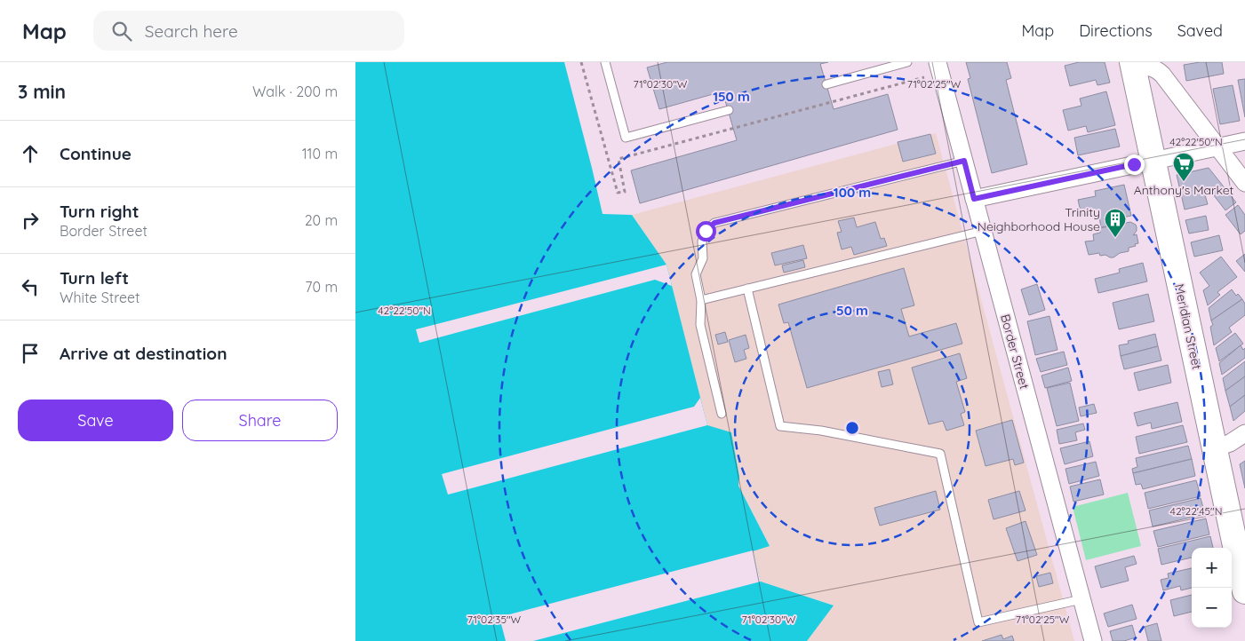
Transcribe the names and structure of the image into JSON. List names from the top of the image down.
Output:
{
  "streets": {
    "main road": ["Meridian Street"],
    "street": ["Border Street"]
  },
  "places": {
    "supermarket": ["Anthony's Market"],
    "building": ["Trinity Neighborhood House"]
  },
  "page": {
    "header": "Map",
    "search": "Search here",
    "nav": ["Map", "Directions", "Saved"],
    "heading": ["3 min", "Walk · 200 m"],
    "list": [
      ["Continue", "110 m"],
      ["Turn right", "Border Street", "20 m"],
      ["Turn left", "White Street", "70 m"],
      "Arrive at destination"
    ],
    "buttons": ["Save", "Share"],
    "map_buttons": ["+", "−"]
  },
  "coordinates": [
    "71°02'30\"W",
    "71°02'25\"W",
    "42°22'50\"N",
    "42°22'45\"N",
    "71°02'35\"W"
  ],
  "rings": ["150 m", "100 m", "50 m"]
}
